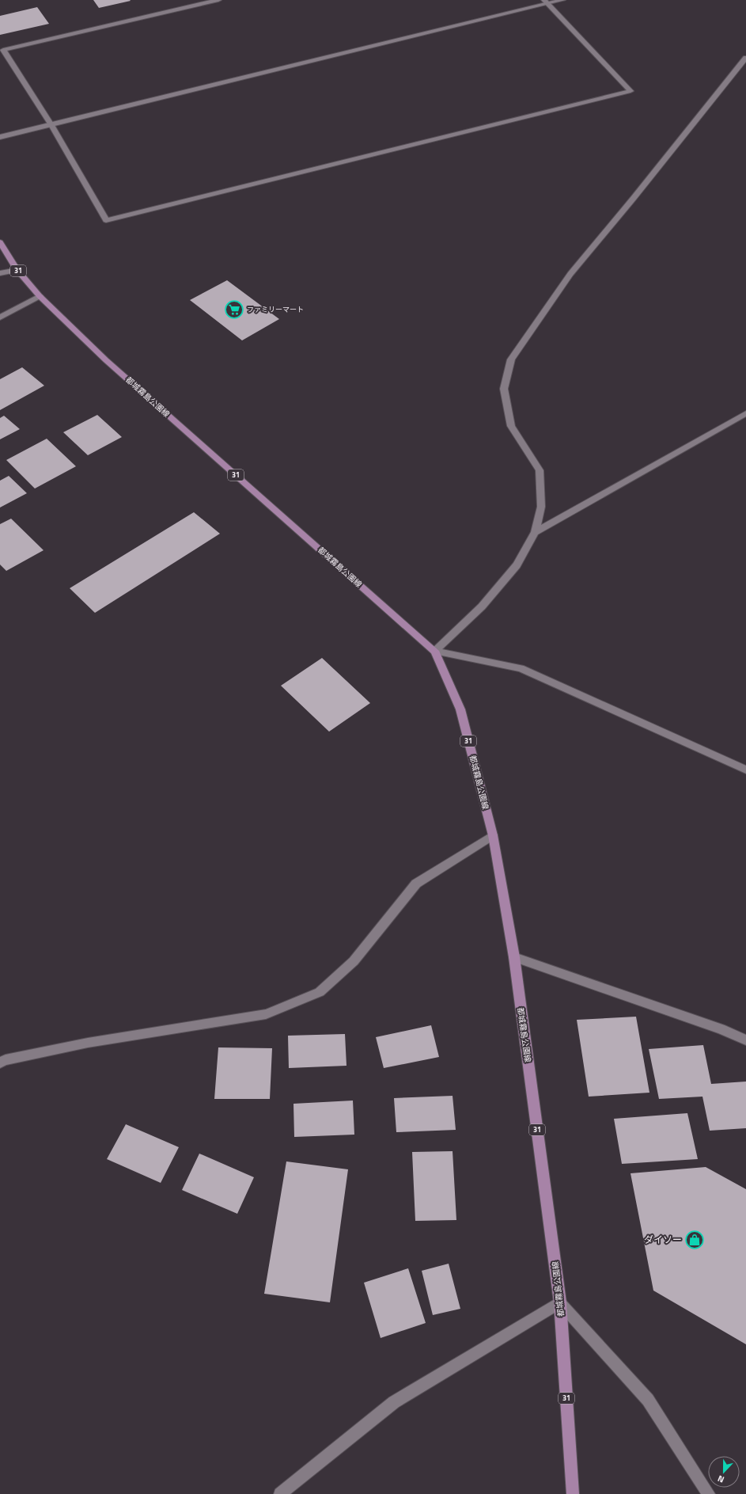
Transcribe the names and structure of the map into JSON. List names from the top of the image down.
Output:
{
  "streets": {
    "main road": ["31", "都城霧島公園線"]
  },
  "places": {
    "supermarket": ["ファミリーマート"],
    "shop": ["ダイソー"]
  },
  "north": "bottom"
}
